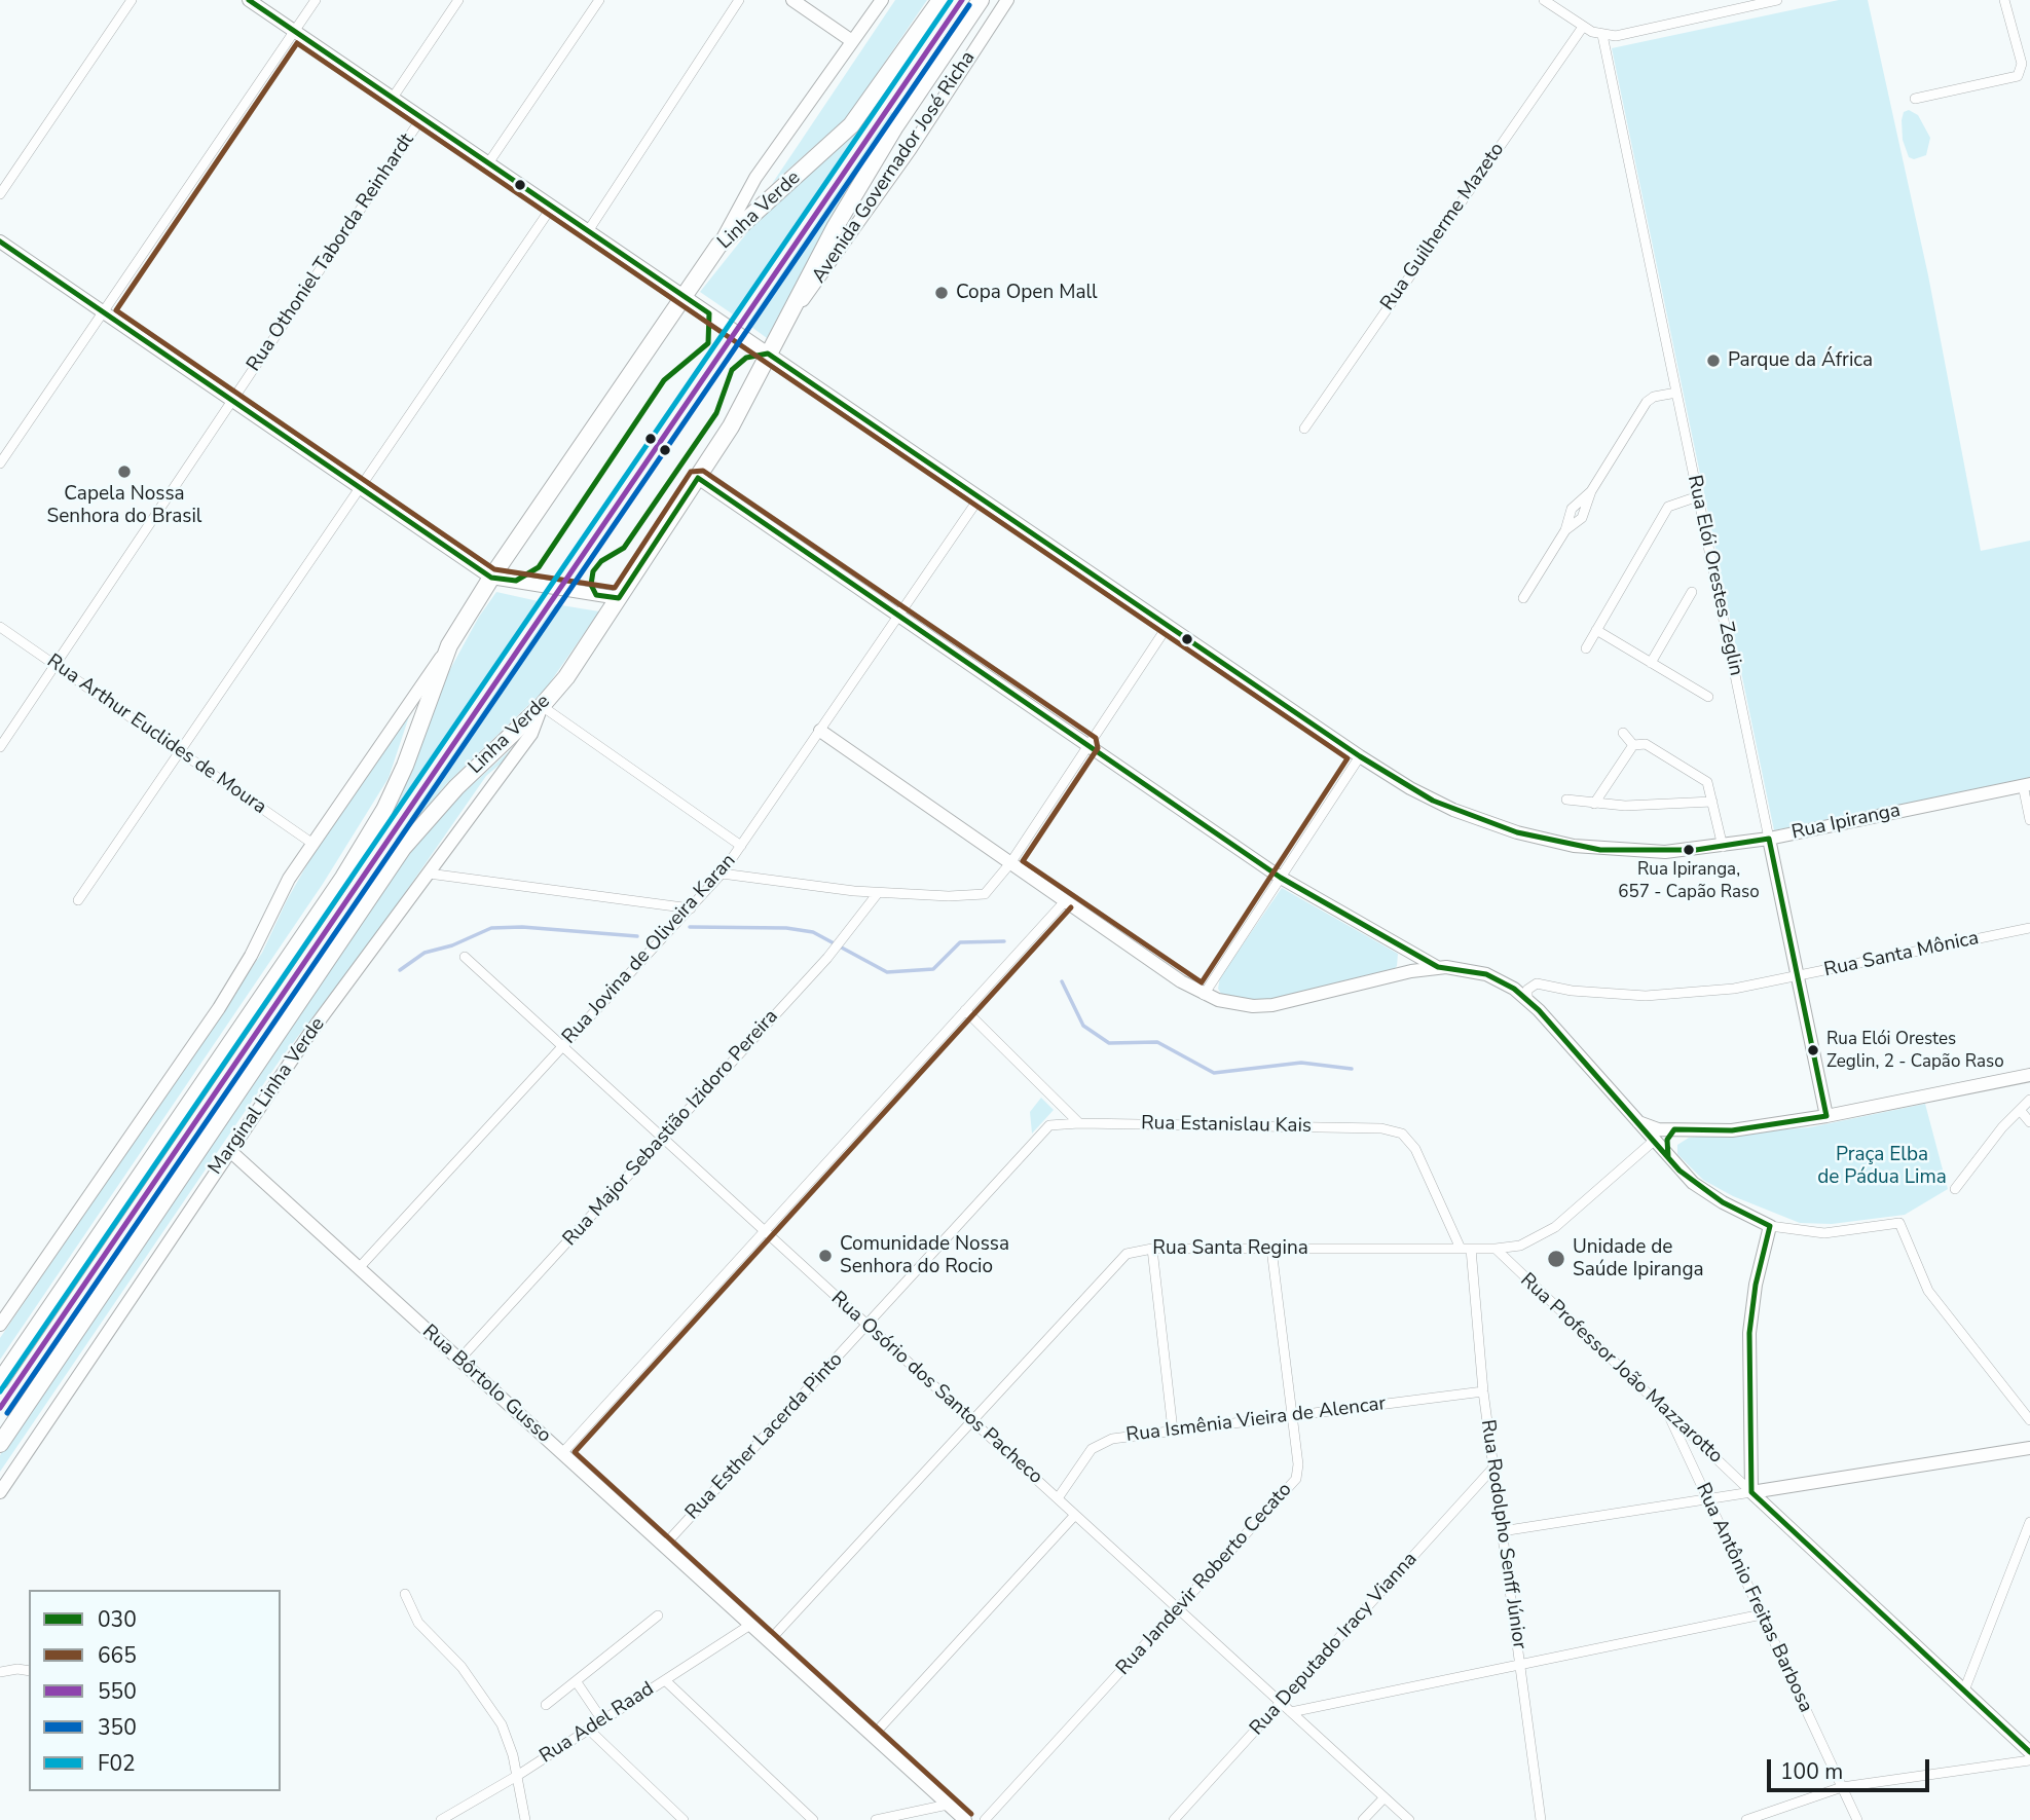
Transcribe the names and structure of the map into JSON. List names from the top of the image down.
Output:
{
  "streets": {
    "highway": ["Linha Verde"],
    "main road": [
      "Avenida Governador José Richa",
      "Rua Elói Orestes Zeglin",
      "Rua Ipiranga",
      "Marginal Linha Verde",
      "Rua Professor João Mazzarotto",
      "Rua Bôrtolo Gusso"
    ],
    "street": [
      "Rua Guilherme Mazeto",
      "Rua Othoniel Taborda Reinhardt",
      "Rua Arthur Euclides de Moura",
      "Rua Jovina de Oliveira Karan",
      "Rua Santa Mônica",
      "Rua Estanislau Kais",
      "Rua Major Sebastião Izidoro Pereira",
      "Rua Santa Regina",
      "Rua Osório dos Santos Pacheco",
      "Rua Ismênia Vieira de Alencar",
      "Rua Esther Lacerda Pinto",
      "Rua Rodolpho Senff Júnior",
      "Rua Jandevir Roberto Cecato",
      "Rua Antônio Freitas Barbosa",
      "Rua Deputado Iracy Vianna",
      "Rua Adel Raad"
    ]
  },
  "crossings": [
    ["Avenida Governador José Richa", "Linha Verde"],
    ["Linha Verde", "Rua Ipiranga"],
    ["Linha Verde", "Marginal Linha Verde"],
    ["Rua Othoniel Taborda Reinhardt", "Rua Arthur Euclides de Moura"],
    ["Rua Othoniel Taborda Reinhardt", "Rua Ipiranga"],
    ["Rua Elói Orestes Zeglin", "Rua Ipiranga"],
    ["Rua Elói Orestes Zeglin", "Rua Santa Mônica"],
    ["Rua Ipiranga", "Rua Jovina de Oliveira Karan"],
    ["Rua Jovina de Oliveira Karan", "Rua Bôrtolo Gusso"],
    ["Rua Jovina de Oliveira Karan", "Rua Osório dos Santos Pacheco"],
    ["Marginal Linha Verde", "Rua Bôrtolo Gusso"],
    ["Rua Estanislau Kais", "Rua Santa Regina"],
    ["Rua Estanislau Kais", "Rua Esther Lacerda Pinto"],
    ["Rua Major Sebastião Izidoro Pereira", "Rua Bôrtolo Gusso"],
    ["Rua Major Sebastião Izidoro Pereira", "Rua Osório dos Santos Pacheco"],
    ["Rua Santa Regina", "Rua Professor João Mazzarotto"],
    ["Rua Santa Regina", "Rua Bôrtolo Gusso"],
    ["Rua Santa Regina", "Rua Osório dos Santos Pacheco"],
    ["Rua Santa Regina", "Rua Rodolpho Senff Júnior"],
    ["Rua Santa Regina", "Rua Jandevir Roberto Cecato"],
    ["Rua Professor João Mazzarotto", "Rua Antônio Freitas Barbosa"],
    ["Rua Bôrtolo Gusso", "Rua Esther Lacerda Pinto"],
    ["Rua Bôrtolo Gusso", "Rua Adel Raad"],
    ["Rua Osório dos Santos Pacheco", "Rua Ismênia Vieira de Alencar"],
    ["Rua Osório dos Santos Pacheco", "Rua Esther Lacerda Pinto"],
    ["Rua Osório dos Santos Pacheco", "Rua Jandevir Roberto Cecato"],
    ["Rua Osório dos Santos Pacheco", "Rua Deputado Iracy Vianna"],
    ["Rua Ismênia Vieira de Alencar", "Rua Rodolpho Senff Júnior"],
    ["Rua Ismênia Vieira de Alencar", "Rua Jandevir Roberto Cecato"],
    ["Rua Rodolpho Senff Júnior", "Rua Deputado Iracy Vianna"]
  ],
  "parks": ["Praça Elba de Pádua Lima"],
  "places": [
    "Copa Open Mall",
    "Parque da África",
    "Capela Nossa Senhora do Brasil",
    "Rua Ipiranga, 657 - Capão Raso",
    "Rua Elói Orestes Zeglin, 2 - Capão Raso",
    "Comunidade Nossa Senhora do Rocio",
    "Unidade de Saúde Ipiranga"
  ],
  "lines": [
    "transit line 030",
    "transit line 550",
    "transit line F02",
    "transit line 350",
    "transit line 665"
  ],
  "legend": [
    "030",
    "665",
    "550",
    "350",
    "F02"
  ],
  "scale_bar": "100 m"
}
